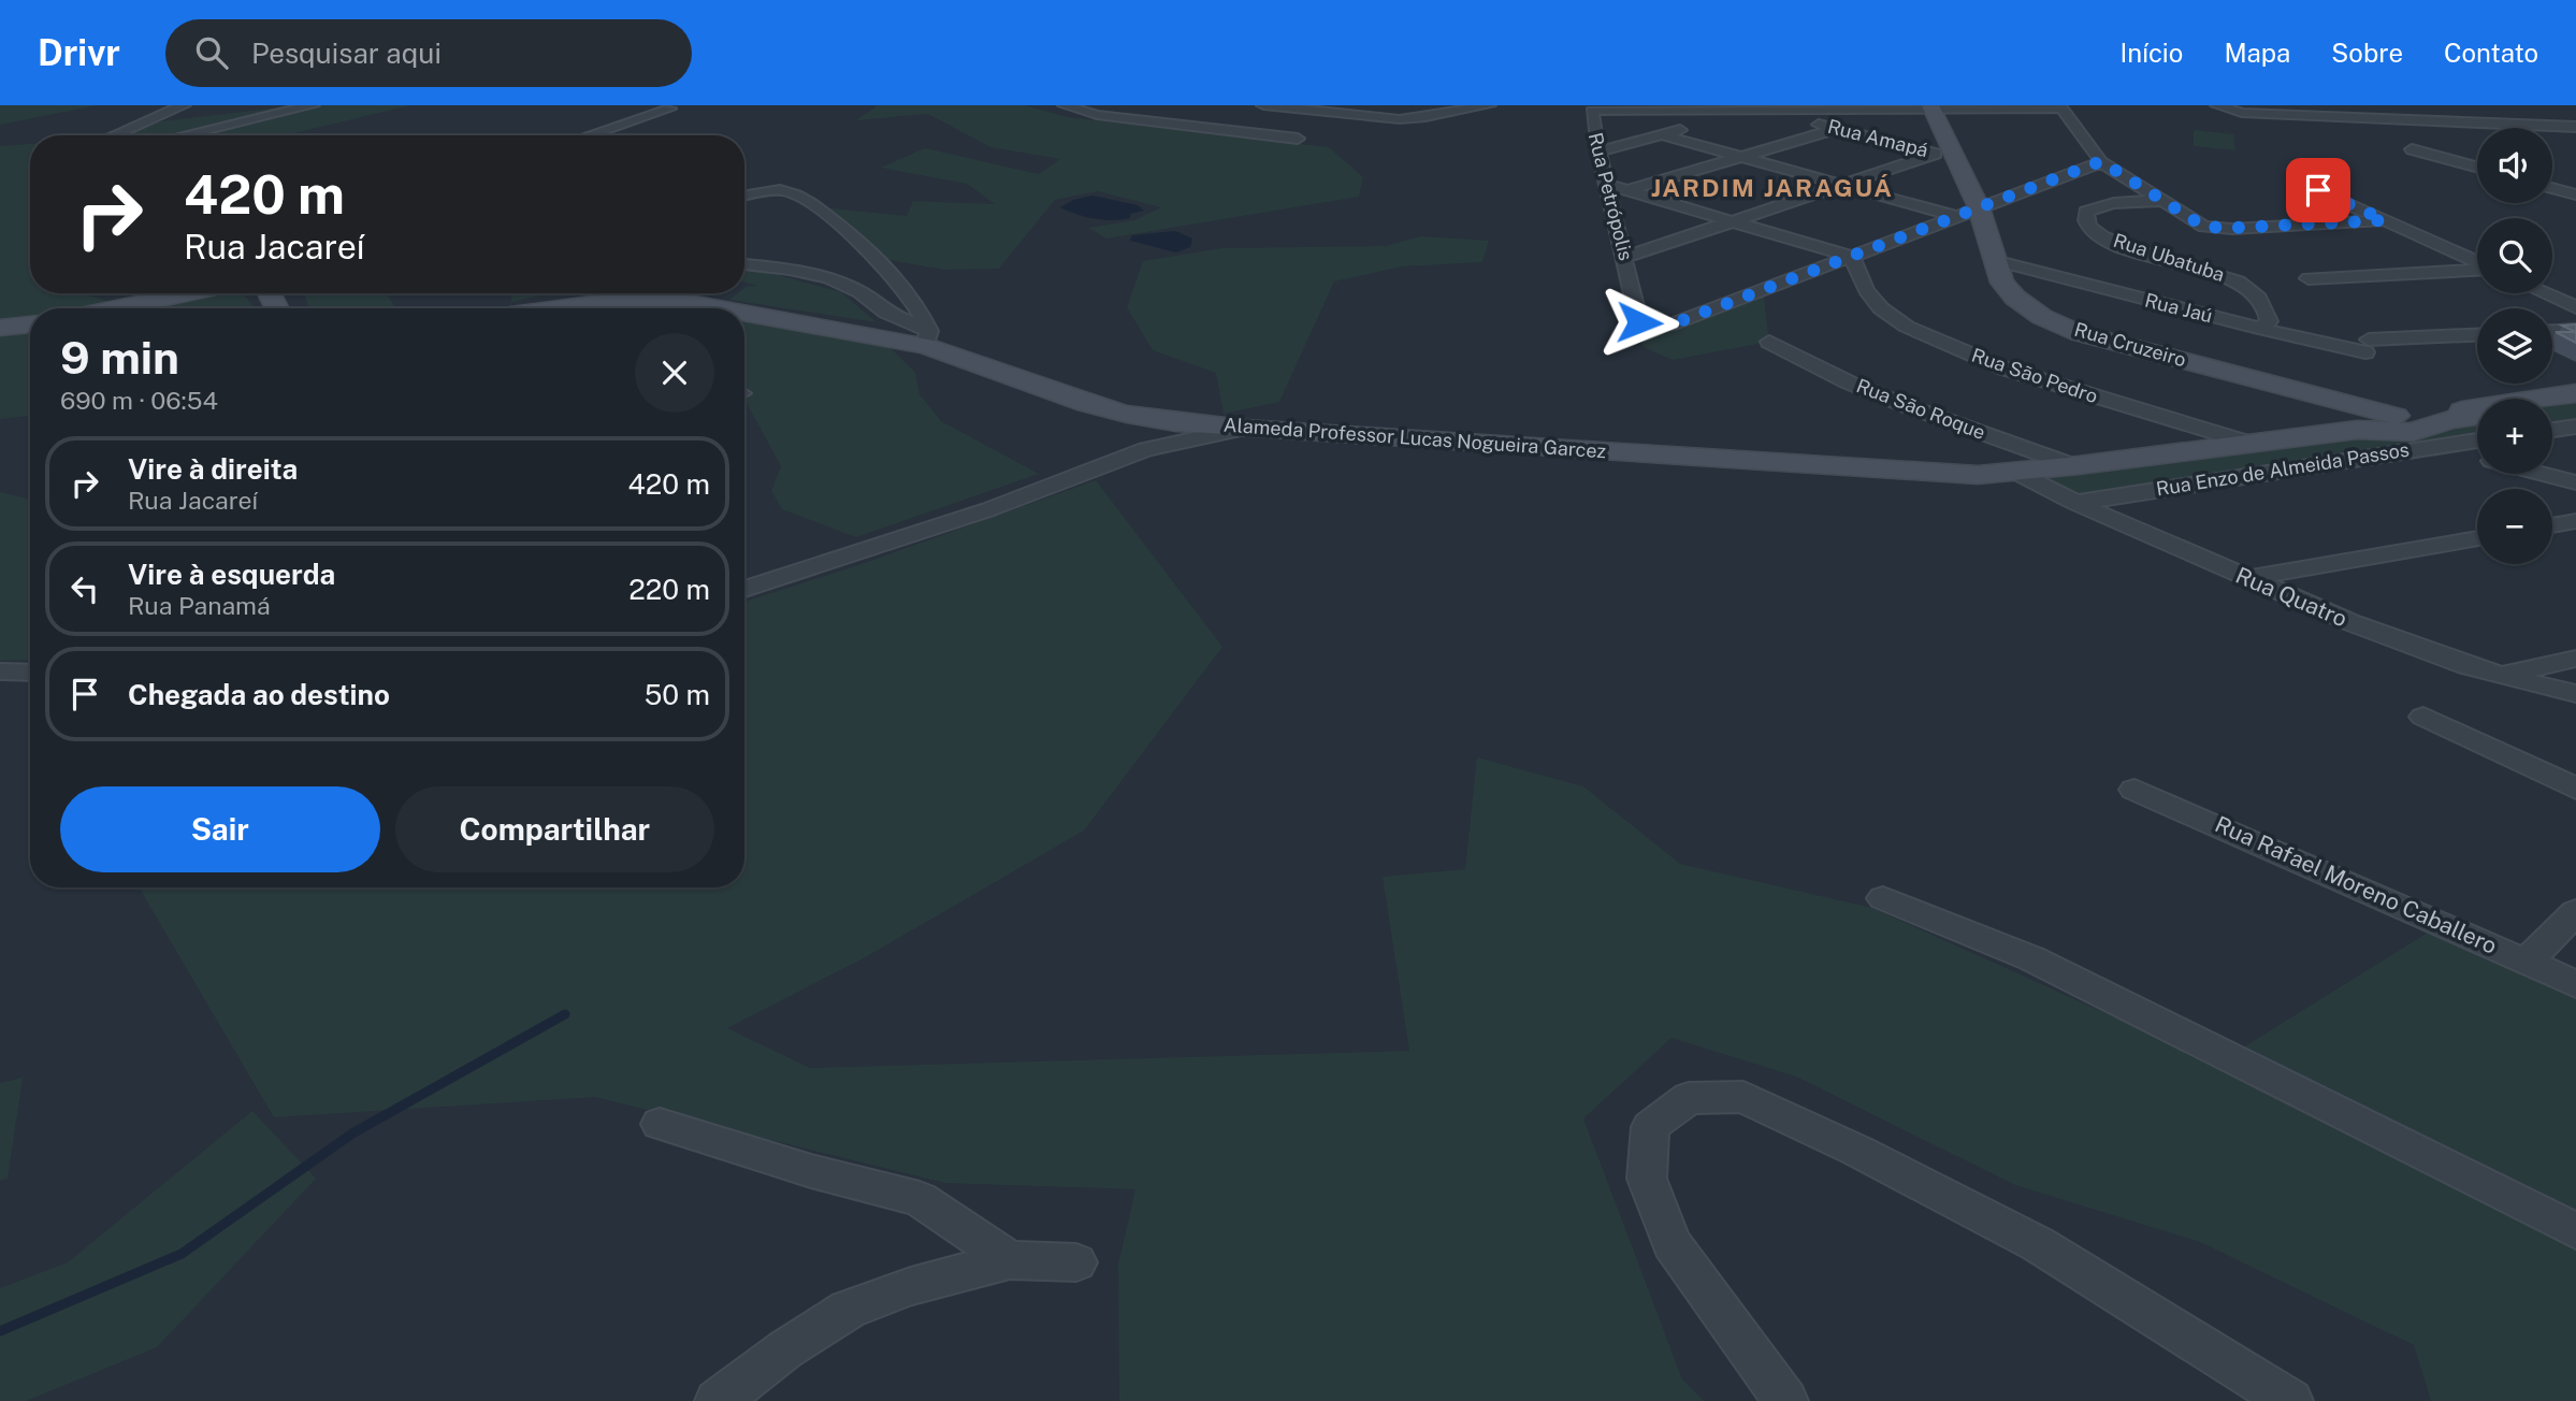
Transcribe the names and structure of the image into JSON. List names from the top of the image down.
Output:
{
  "streets": {
    "main road": ["Rua Cruzeiro", "Alameda Professor Lucas Nogueira Garcez"],
    "street": [
      "Rua Amapá",
      "Rua Petrópolis",
      "Rua Ubatuba",
      "Rua Jaú",
      "Rua São Pedro",
      "Rua São Roque",
      "Rua Enzo de Almeida Passos",
      "Rua Quatro",
      "Rua Rafael Moreno Caballero"
    ]
  },
  "crossings": [
    ["Rua Amapá", "Rua Petrópolis"],
    ["Rua Amapá", "Rua Cruzeiro"],
    ["Rua Ubatuba", "Rua Jaú"],
    ["Rua Jaú", "Rua Cruzeiro"],
    ["Rua Cruzeiro", "Alameda Professor Lucas Nogueira Garcez"],
    ["Rua Cruzeiro", "Rua Enzo de Almeida Passos"],
    ["Rua São Pedro", "Alameda Professor Lucas Nogueira Garcez"],
    ["Rua São Roque", "Alameda Professor Lucas Nogueira Garcez"],
    ["Alameda Professor Lucas Nogueira Garcez", "Rua Enzo de Almeida Passos"],
    ["Alameda Professor Lucas Nogueira Garcez", "Rua Quatro"],
    ["Rua Enzo de Almeida Passos", "Rua Quatro"]
  ],
  "districts": ["JARDIM JARAGUÁ"],
  "page": {
    "header": "Drivr",
    "search": "Pesquisar aqui",
    "nav": [
      "Início",
      "Mapa",
      "Sobre",
      "Contato"
    ],
    "map_buttons": ["+", "−"],
    "turn": ["420 m", "Rua Jacareí"],
    "heading": ["9 min", "690 m · 06:54"],
    "list": [
      {
        "name": "Vire à direita",
        "note": "Rua Jacareí",
        "value": "420 m"
      },
      {
        "name": "Vire à esquerda",
        "note": "Rua Panamá",
        "value": "220 m"
      },
      {
        "name": "Chegada ao destino",
        "value": "50 m"
      }
    ],
    "buttons": ["Sair", "Compartilhar"]
  }
}
